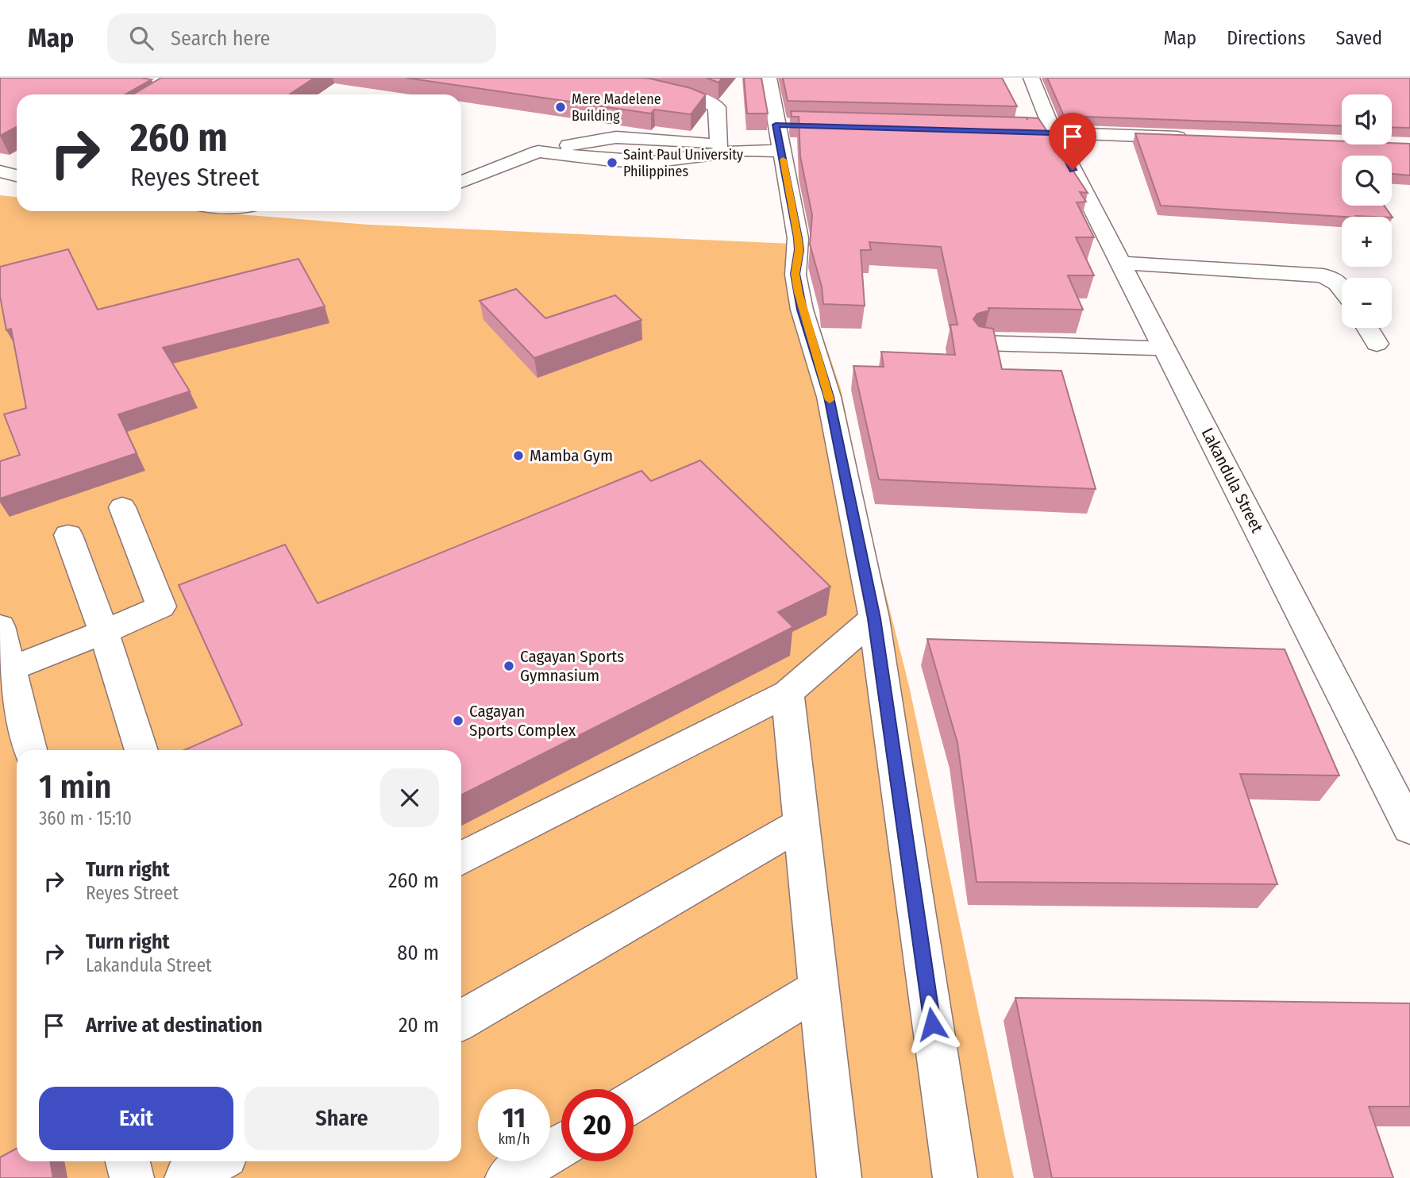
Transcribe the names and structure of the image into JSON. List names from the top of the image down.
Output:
{
  "streets": {
    "street": ["Lakandula Street"]
  },
  "places": [
    "Mere Madelene Building",
    "Saint Paul University Philippines",
    "Mamba Gym",
    "Cagayan Sports Gymnasium",
    "Cagayan Sports Complex"
  ],
  "page": {
    "header": "Map",
    "search": "Search here",
    "nav": ["Map", "Directions", "Saved"],
    "map_buttons": ["+", "−"],
    "turn": ["260 m", "Reyes Street"],
    "heading": ["1 min", "360 m · 15:10"],
    "list": [
      {
        "name": "Turn right",
        "note": "Reyes Street",
        "value": "260 m"
      },
      {
        "name": "Turn right",
        "note": "Lakandula Street",
        "value": "80 m"
      },
      {
        "name": "Arrive at destination",
        "value": "20 m"
      }
    ],
    "buttons": ["Exit", "Share"],
    "speed": "11 km/h",
    "limit": "20"
  }
}
